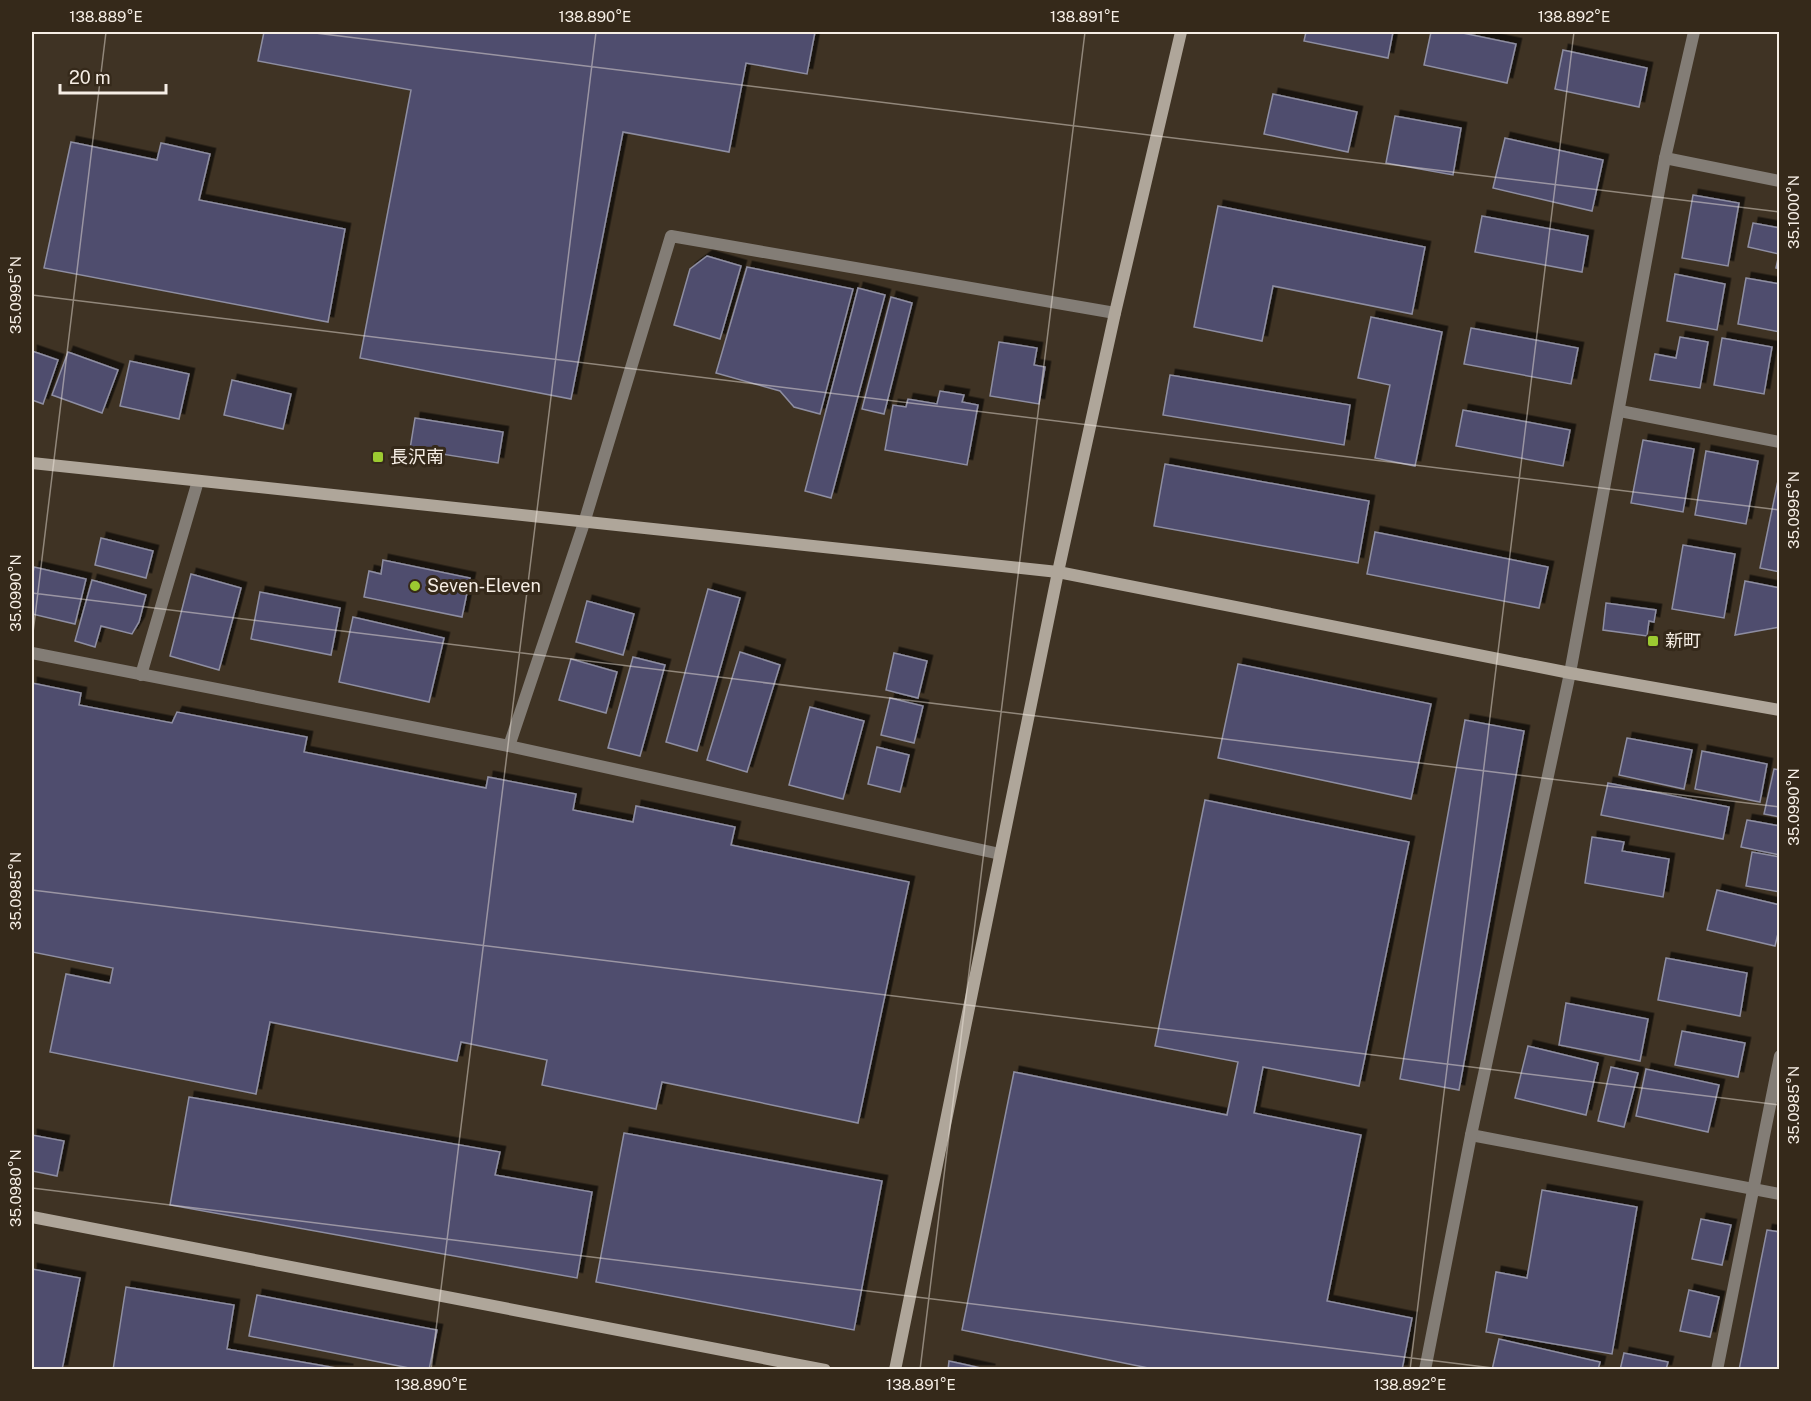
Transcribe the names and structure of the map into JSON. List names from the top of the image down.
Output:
{
  "places": {
    "transit": ["長沢南", "新町"],
    "other": ["Seven-Eleven"]
  },
  "scale_bar": "20 m",
  "coordinates": [
    "138.889°E",
    "138.890°E",
    "138.891°E",
    "138.892°E",
    "35.1000°N",
    "35.0995°N",
    "35.0990°N",
    "35.0985°N",
    "35.0980°N"
  ]
}
